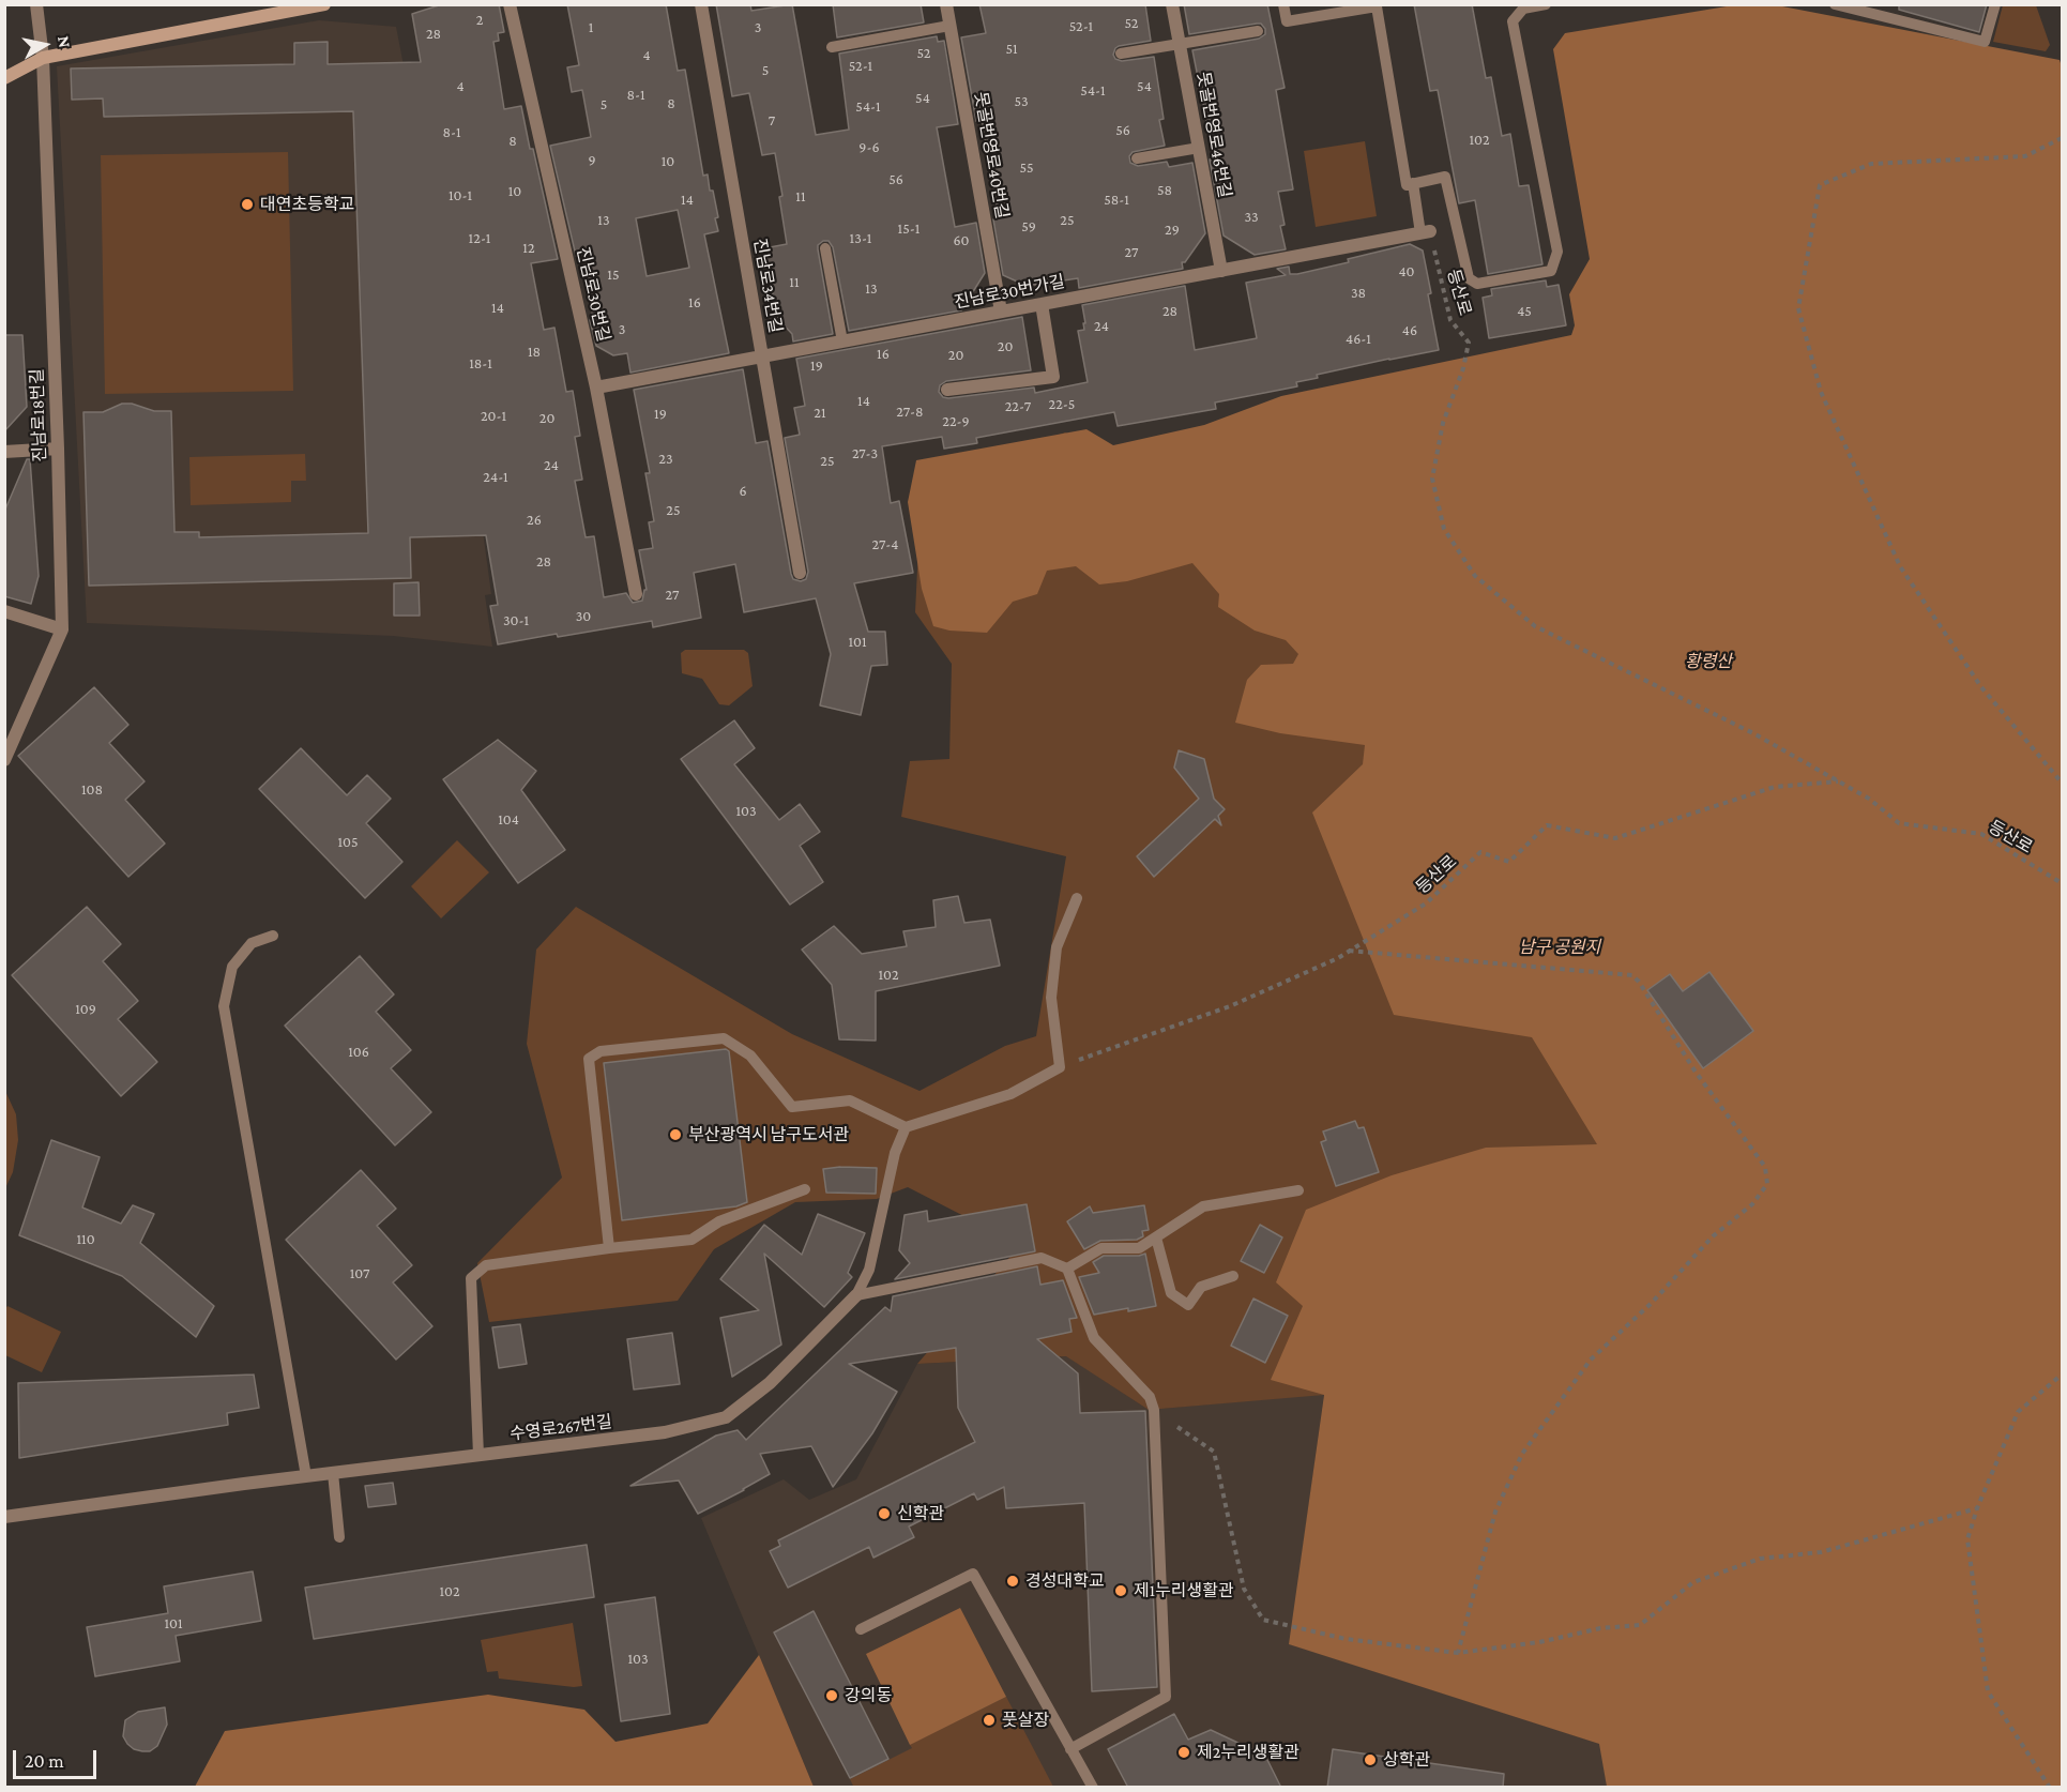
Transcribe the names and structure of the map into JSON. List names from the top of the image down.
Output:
{
  "streets": {
    "street": [
      "못골번영로46번길",
      "못골번영로40번길",
      "진남로34번길",
      "진남로30번가길",
      "진남로30번길",
      "진남로18번길",
      "수영로267번길"
    ],
    "path": ["등산로"]
  },
  "crossings": [
    ["못골번영로46번길", "진남로30번가길"],
    ["못골번영로40번길", "진남로30번가길"],
    ["진남로34번길", "진남로30번가길"],
    ["진남로30번가길", "등산로"],
    ["진남로30번가길", "진남로30번길"]
  ],
  "parks": ["황령산", "남구 공원지"],
  "places": [
    "대연초등학교",
    "부산광역시 남구도서관",
    "신학관",
    "경성대학교",
    "제1누리생활관",
    "강의동",
    "풋살장",
    "제2누리생활관",
    "상학관"
  ],
  "house_numbers": [
    "2",
    "52",
    "52-1",
    "1",
    "3",
    "28",
    "51",
    "52",
    "4",
    "52-1",
    "5",
    "4",
    "54",
    "54-1",
    "8-1",
    "54",
    "53",
    "8",
    "5",
    "54-1",
    "7",
    "56",
    "8-1",
    "102",
    "8",
    "9-6",
    "9",
    "10",
    "55",
    "56",
    "58",
    "10",
    "10-1",
    "11",
    "14",
    "58-1",
    "33",
    "13",
    "25",
    "59",
    "15-1",
    "29",
    "12-1",
    "13-1",
    "60",
    "12",
    "27",
    "40",
    "15",
    "11",
    "13",
    "38",
    "16",
    "14",
    "28",
    "45",
    "24",
    "3",
    "46",
    "46-1",
    "20",
    "18",
    "16",
    "20",
    "18-1",
    "19",
    "14",
    "22-5",
    "22-7",
    "27-8",
    "21",
    "19",
    "20-1",
    "20",
    "22-9",
    "27-3",
    "23",
    "25",
    "24",
    "24-1",
    "6",
    "25",
    "26",
    "27-4",
    "28",
    "27",
    "30",
    "30-1",
    "101",
    "108",
    "103",
    "104",
    "105",
    "102",
    "109",
    "106",
    "110",
    "107",
    "102",
    "101",
    "103"
  ],
  "scale_bar": "20 m",
  "north": "right"
}
